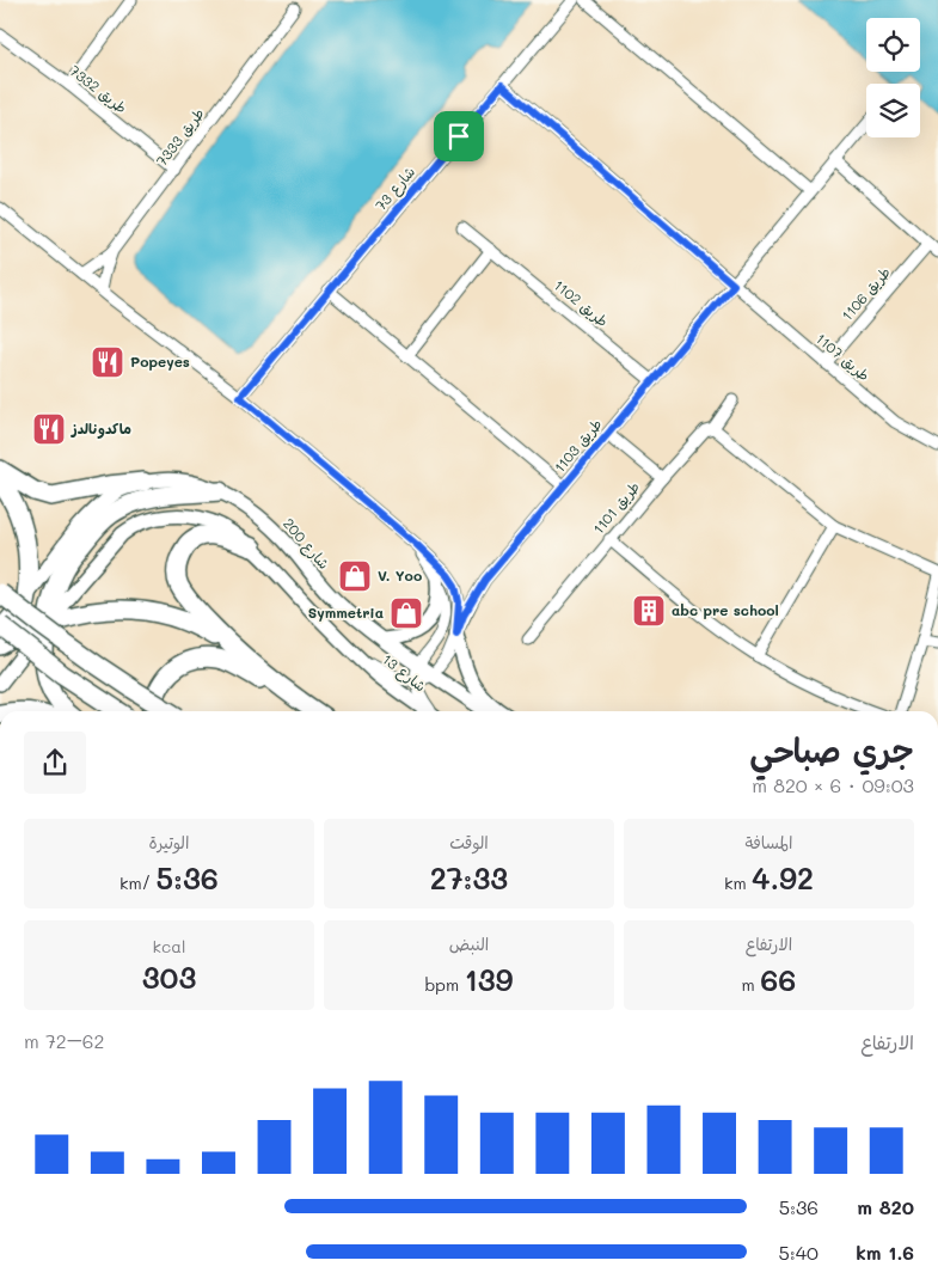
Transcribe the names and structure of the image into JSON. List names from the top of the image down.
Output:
{
  "streets": {
    "street": [
      "طريق 7332",
      "طريق 7333",
      "شارع 73",
      "طريق 1106",
      "طريق 1102",
      "طريق 1107",
      "طريق 1103",
      "طريق 1101",
      "شارع 200",
      "شارع 13"
    ]
  },
  "crossings": [
    ["طريق 7332", "طريق 7333"],
    ["طريق 1106", "طريق 1107"],
    ["طريق 1102", "طريق 1103"],
    ["طريق 1107", "طريق 1103"],
    ["شارع 200", "شارع 13"]
  ],
  "places": {
    "restaurant": ["Popeyes", "ماكدونالدز"],
    "shop": ["V. Yoo", "Symmetria"],
    "building": ["abc pre school"]
  },
  "page": {
    "heading": ["جري صباحي", "09:03 · 6 × 820 m"],
    "stats": [
      ["المسافة", "4.92 km"],
      ["الوقت", "27:33"],
      ["الوتيرة", "5:36 /km"],
      ["الارتفاع", "66 m"],
      ["النبض", "139 bpm"],
      ["kcal", "303"]
    ],
    "chart": ["الارتفاع", "62–72 m"],
    "list": [
      {
        "name": "820 m",
        "note": "5:36"
      },
      {
        "name": "1.6 km",
        "note": "5:40"
      }
    ]
  }
}
